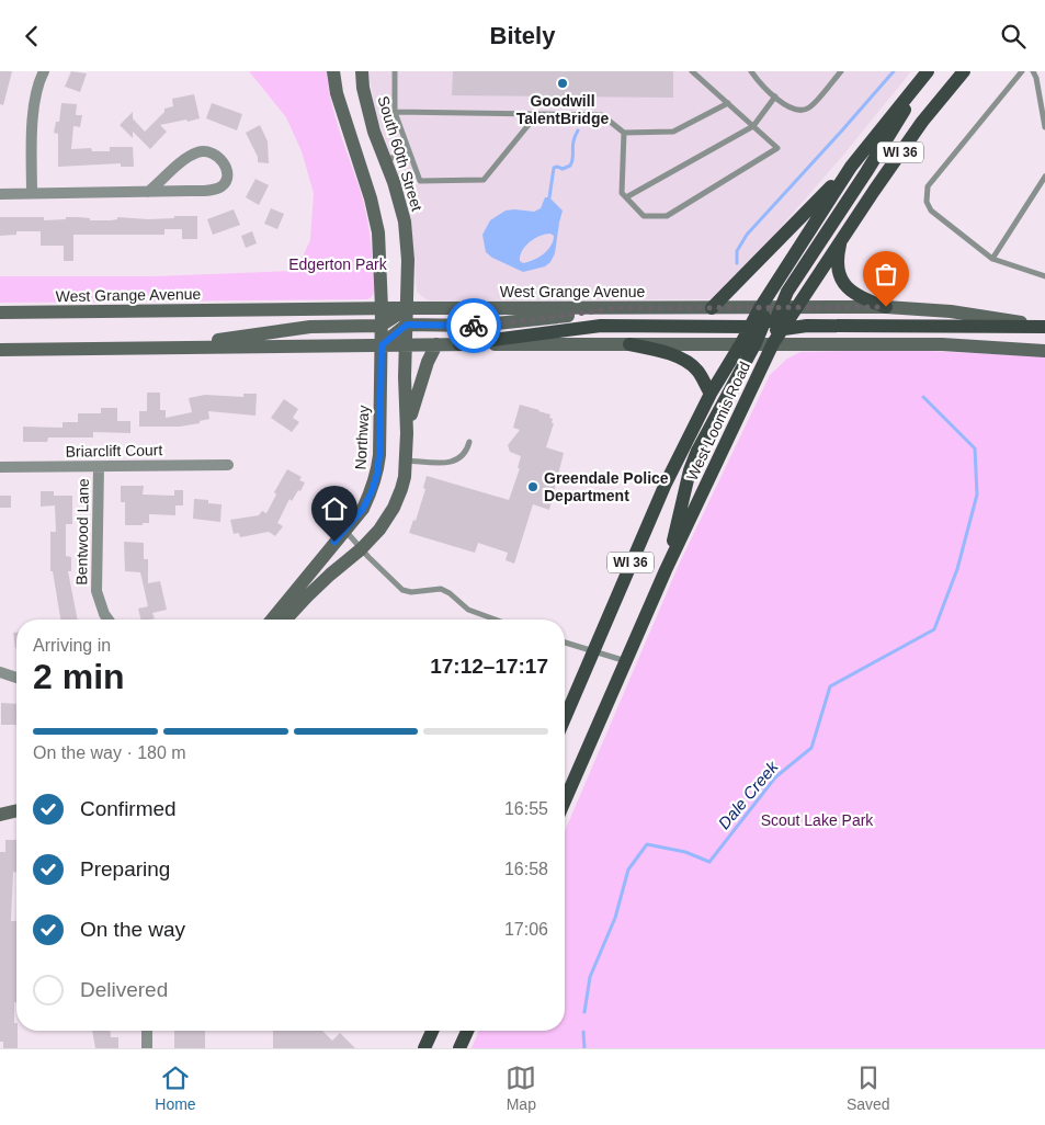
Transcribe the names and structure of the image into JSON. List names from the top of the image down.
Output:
{
  "streets": {
    "main road": ["WI 36", "West Loomis Road"],
    "street": [
      "South 60th Street",
      "West Grange Avenue",
      "Northway",
      "Briarclift Court",
      "Bentwood Lane"
    ]
  },
  "crossings": [
    ["South 60th Street", "West Grange Avenue"],
    ["West Grange Avenue", "West Loomis Road"],
    ["Briarclift Court", "Bentwood Lane"]
  ],
  "water": ["Dale Creek"],
  "parks": ["Edgerton Park", "Scout Lake Park"],
  "places": ["Goodwill TalentBridge", "Greendale Police Department"],
  "page": {
    "header": "Bitely",
    "heading": ["2 min", "Arriving in", "17:12–17:17"],
    "bar": "On the way · 180 m",
    "list": [
      ["Confirmed", "16:55"],
      ["Preparing", "16:58"],
      ["On the way", "17:06"],
      "Delivered"
    ],
    "tabs": ["Home", "Map", "Saved"]
  }
}
